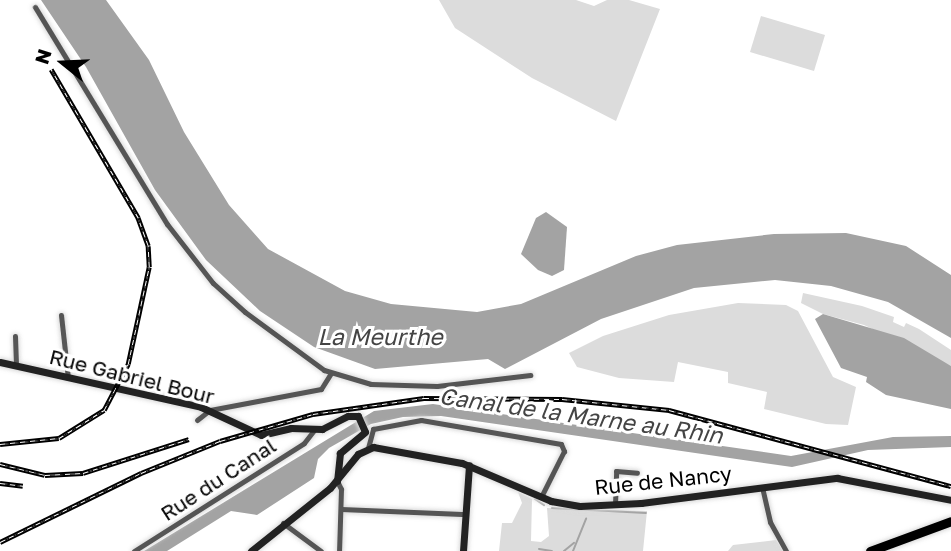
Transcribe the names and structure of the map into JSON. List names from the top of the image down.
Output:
{
  "streets": {
    "main road": ["Rue Gabriel Bour", "Rue de Nancy"],
    "street": ["Rue du Canal"]
  },
  "crossings": [
    ["Rue Gabriel Bour", "Rue du Canal"]
  ],
  "water": ["La Meurthe", "Canal de la Marne au Rhin"],
  "north": "left"
}
